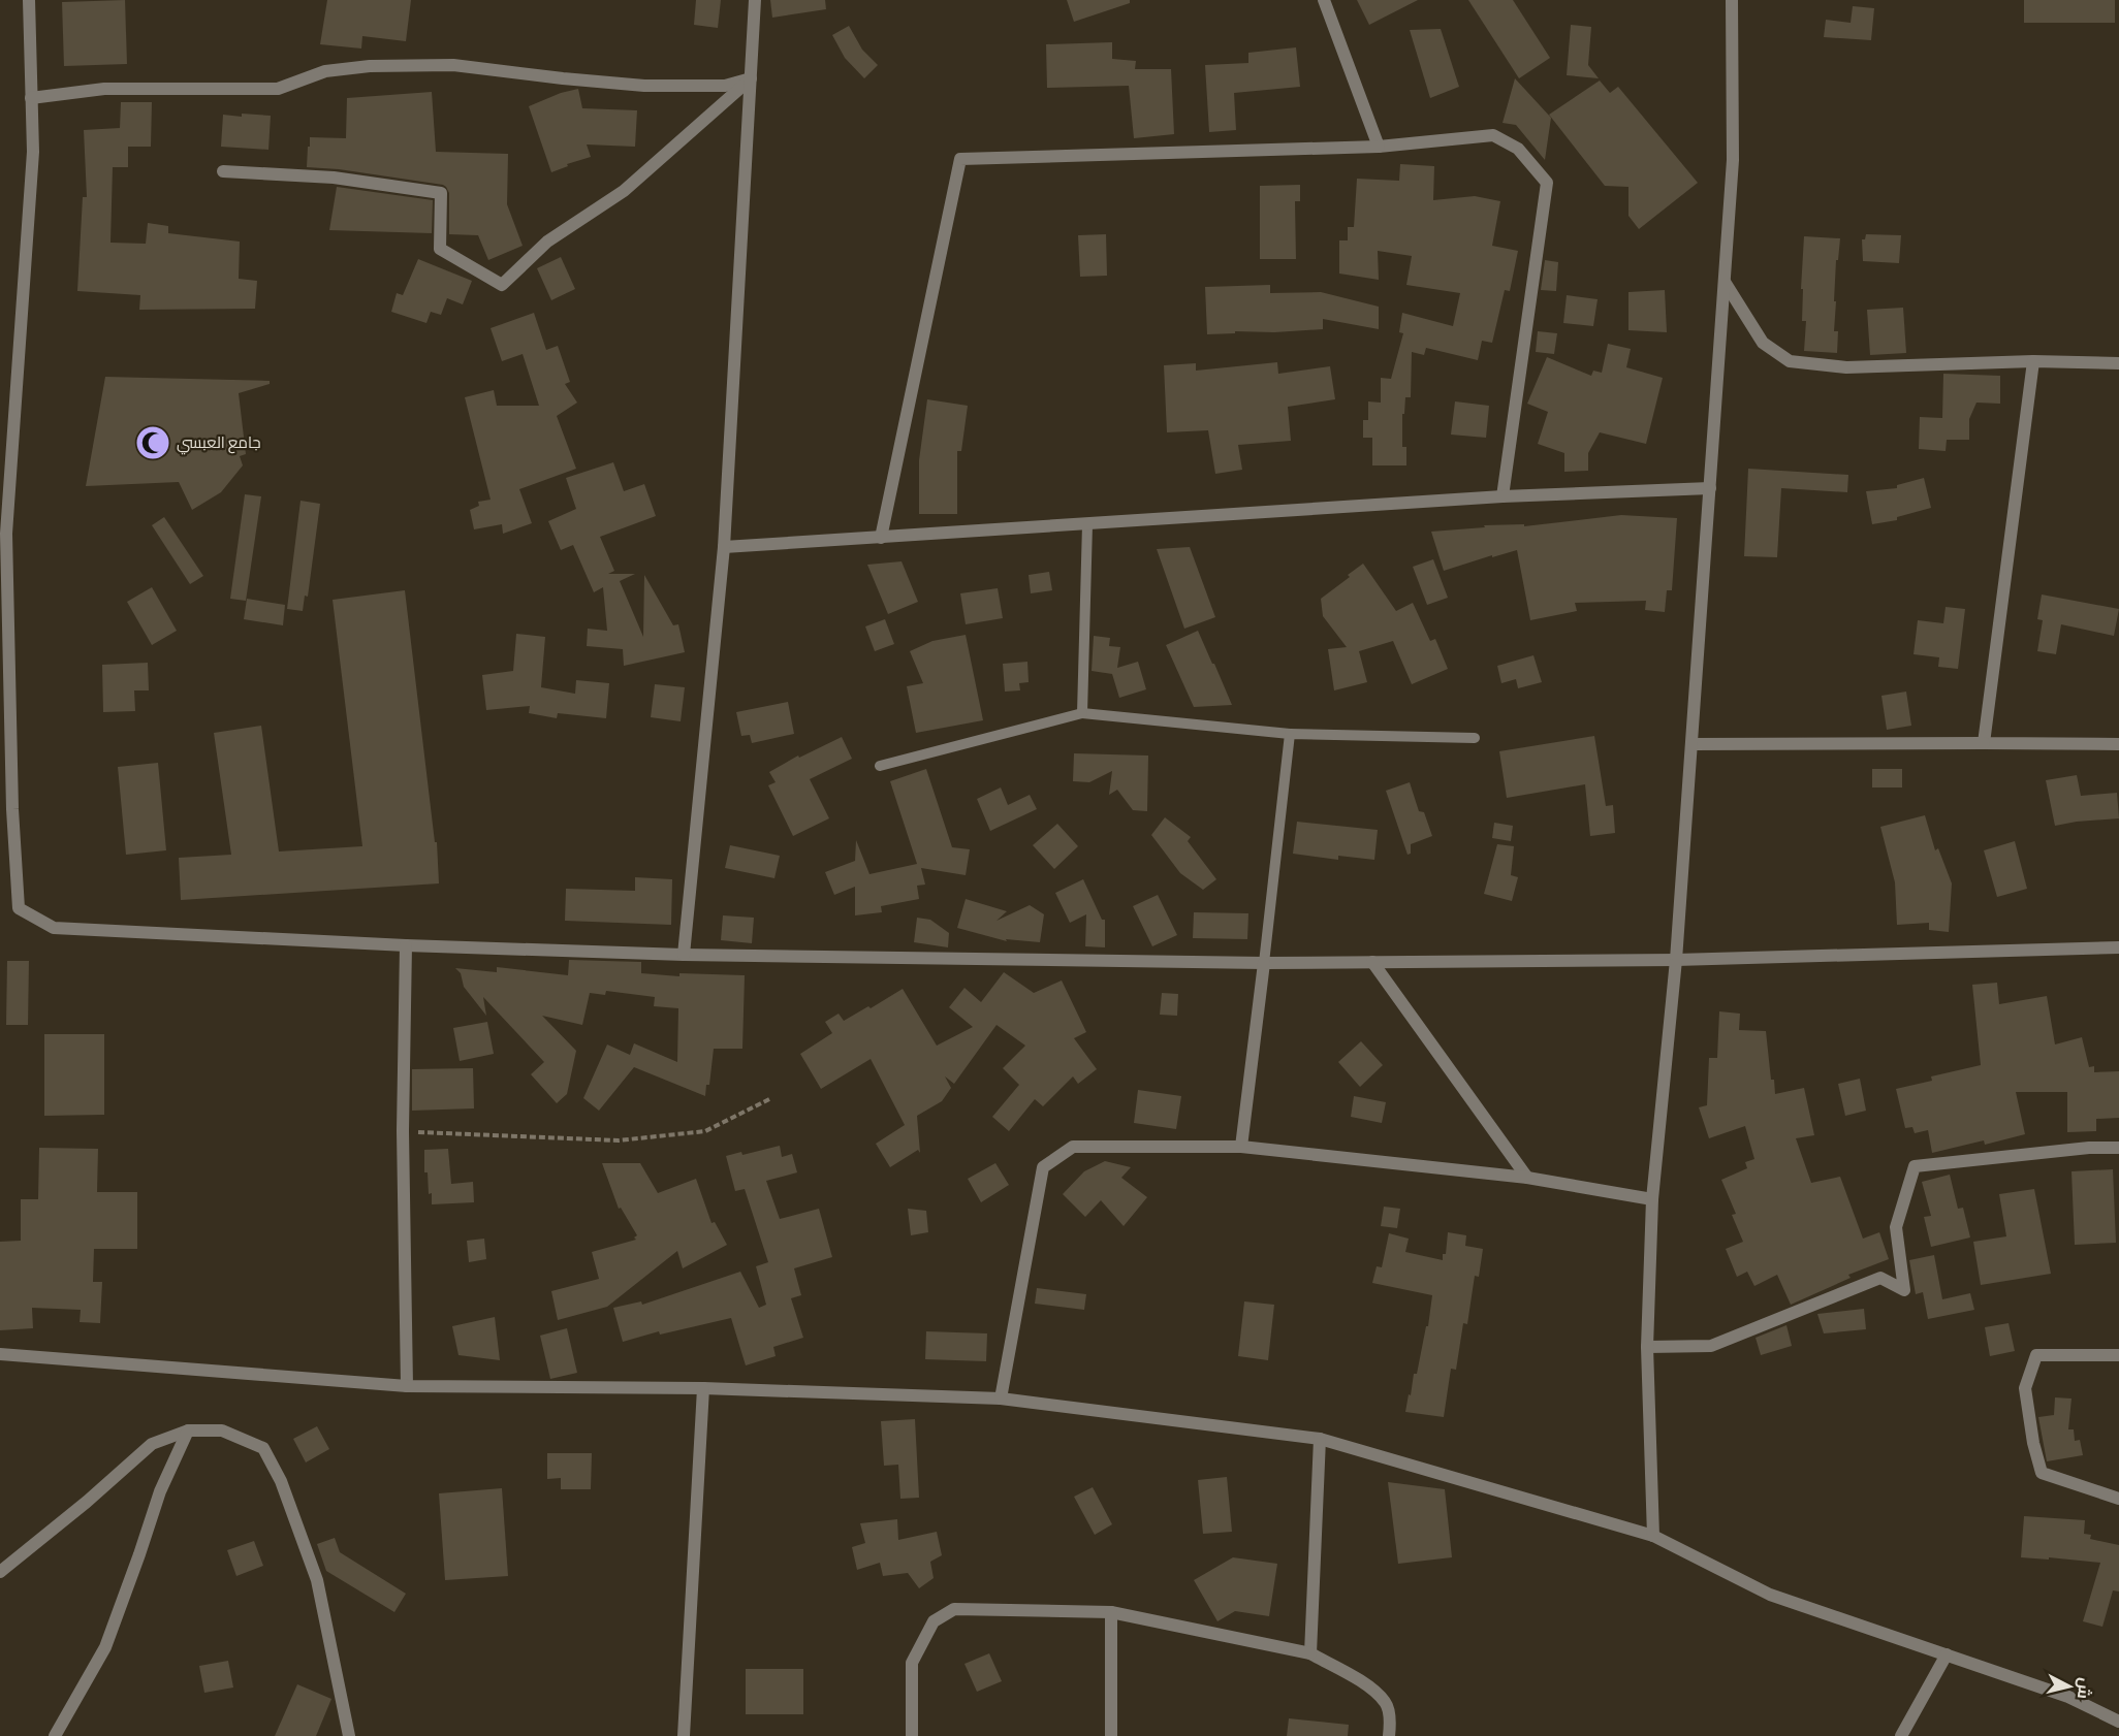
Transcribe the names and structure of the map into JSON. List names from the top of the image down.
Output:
{
  "places": {
    "mosque": ["جامع العبسي"]
  },
  "north": "right"
}
